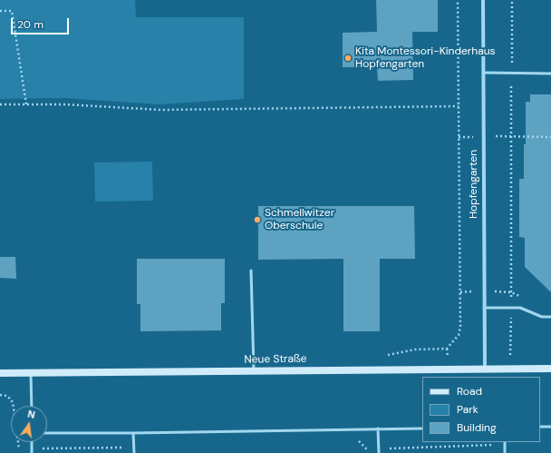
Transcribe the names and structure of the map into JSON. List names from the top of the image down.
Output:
{
  "streets": {
    "street": ["Hopfengarten", "Neue Straße"]
  },
  "crossings": [
    ["Hopfengarten", "Neue Straße"]
  ],
  "places": ["Kita Montessori-Kinderhaus Hopfengarten", "Schmellwitzer Oberschule"],
  "legend": ["Road", "Park", "Building"],
  "scale_bar": "20 m",
  "north": "top"
}
